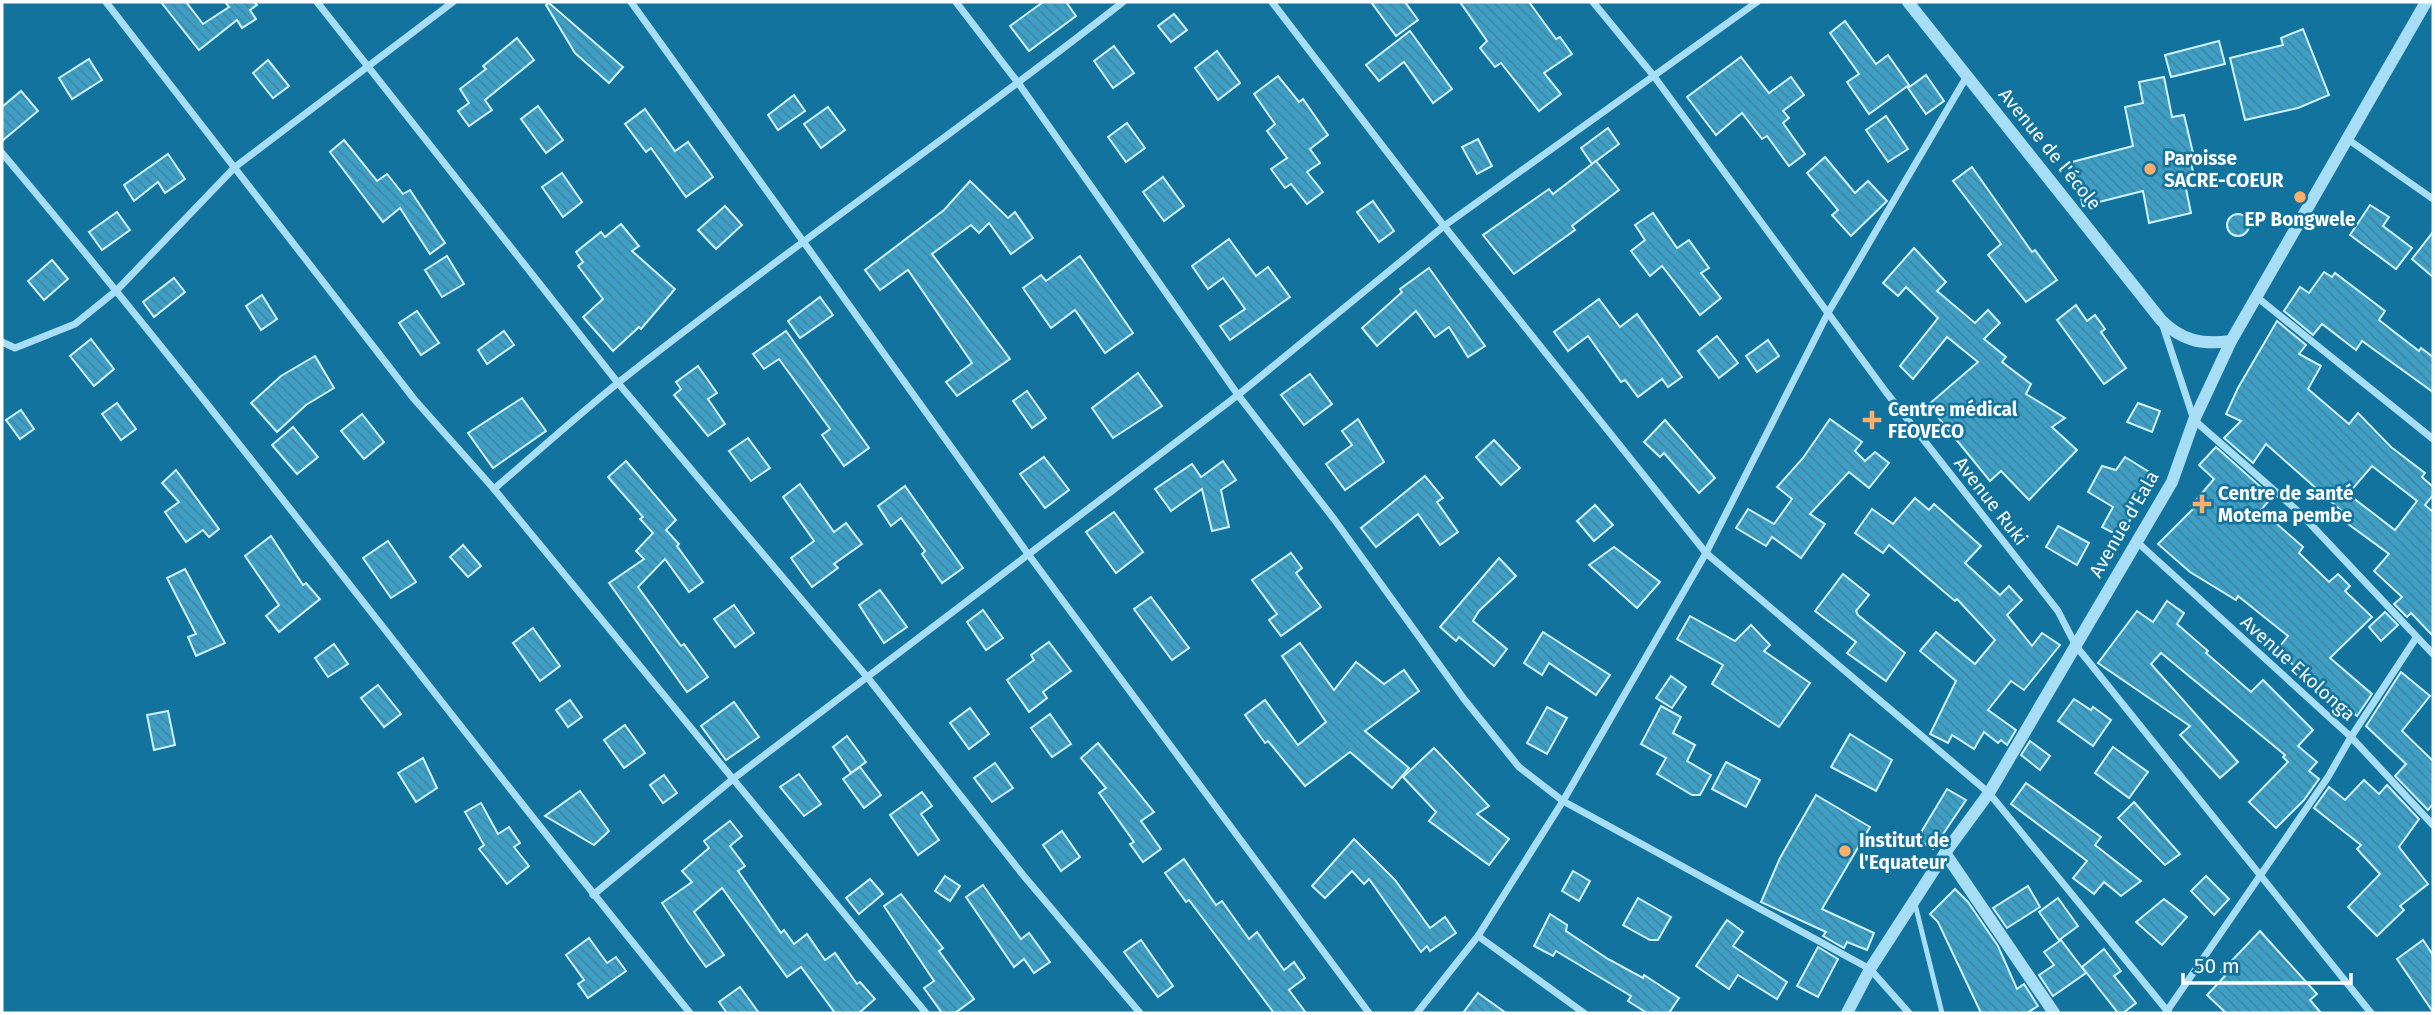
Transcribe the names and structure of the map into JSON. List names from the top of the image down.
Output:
{
  "streets": {
    "street": [
      "Avenue de l'école",
      "Avenue Ruki",
      "Avenue d'Eala",
      "Avenue Ekolonga"
    ]
  },
  "crossings": [
    ["Avenue de l'école", "Avenue d'Eala"],
    ["Avenue Ruki", "Avenue d'Eala"],
    ["Avenue d'Eala", "Avenue Ekolonga"]
  ],
  "places": {
    "other": ["Paroisse SACRE-COEUR", "EP Bongwele", "Institut de l'Equateur"],
    "health": ["Centre médical FEOVECO", "Centre de santé Motema pembe"]
  },
  "scale_bar": "50 m"
}
